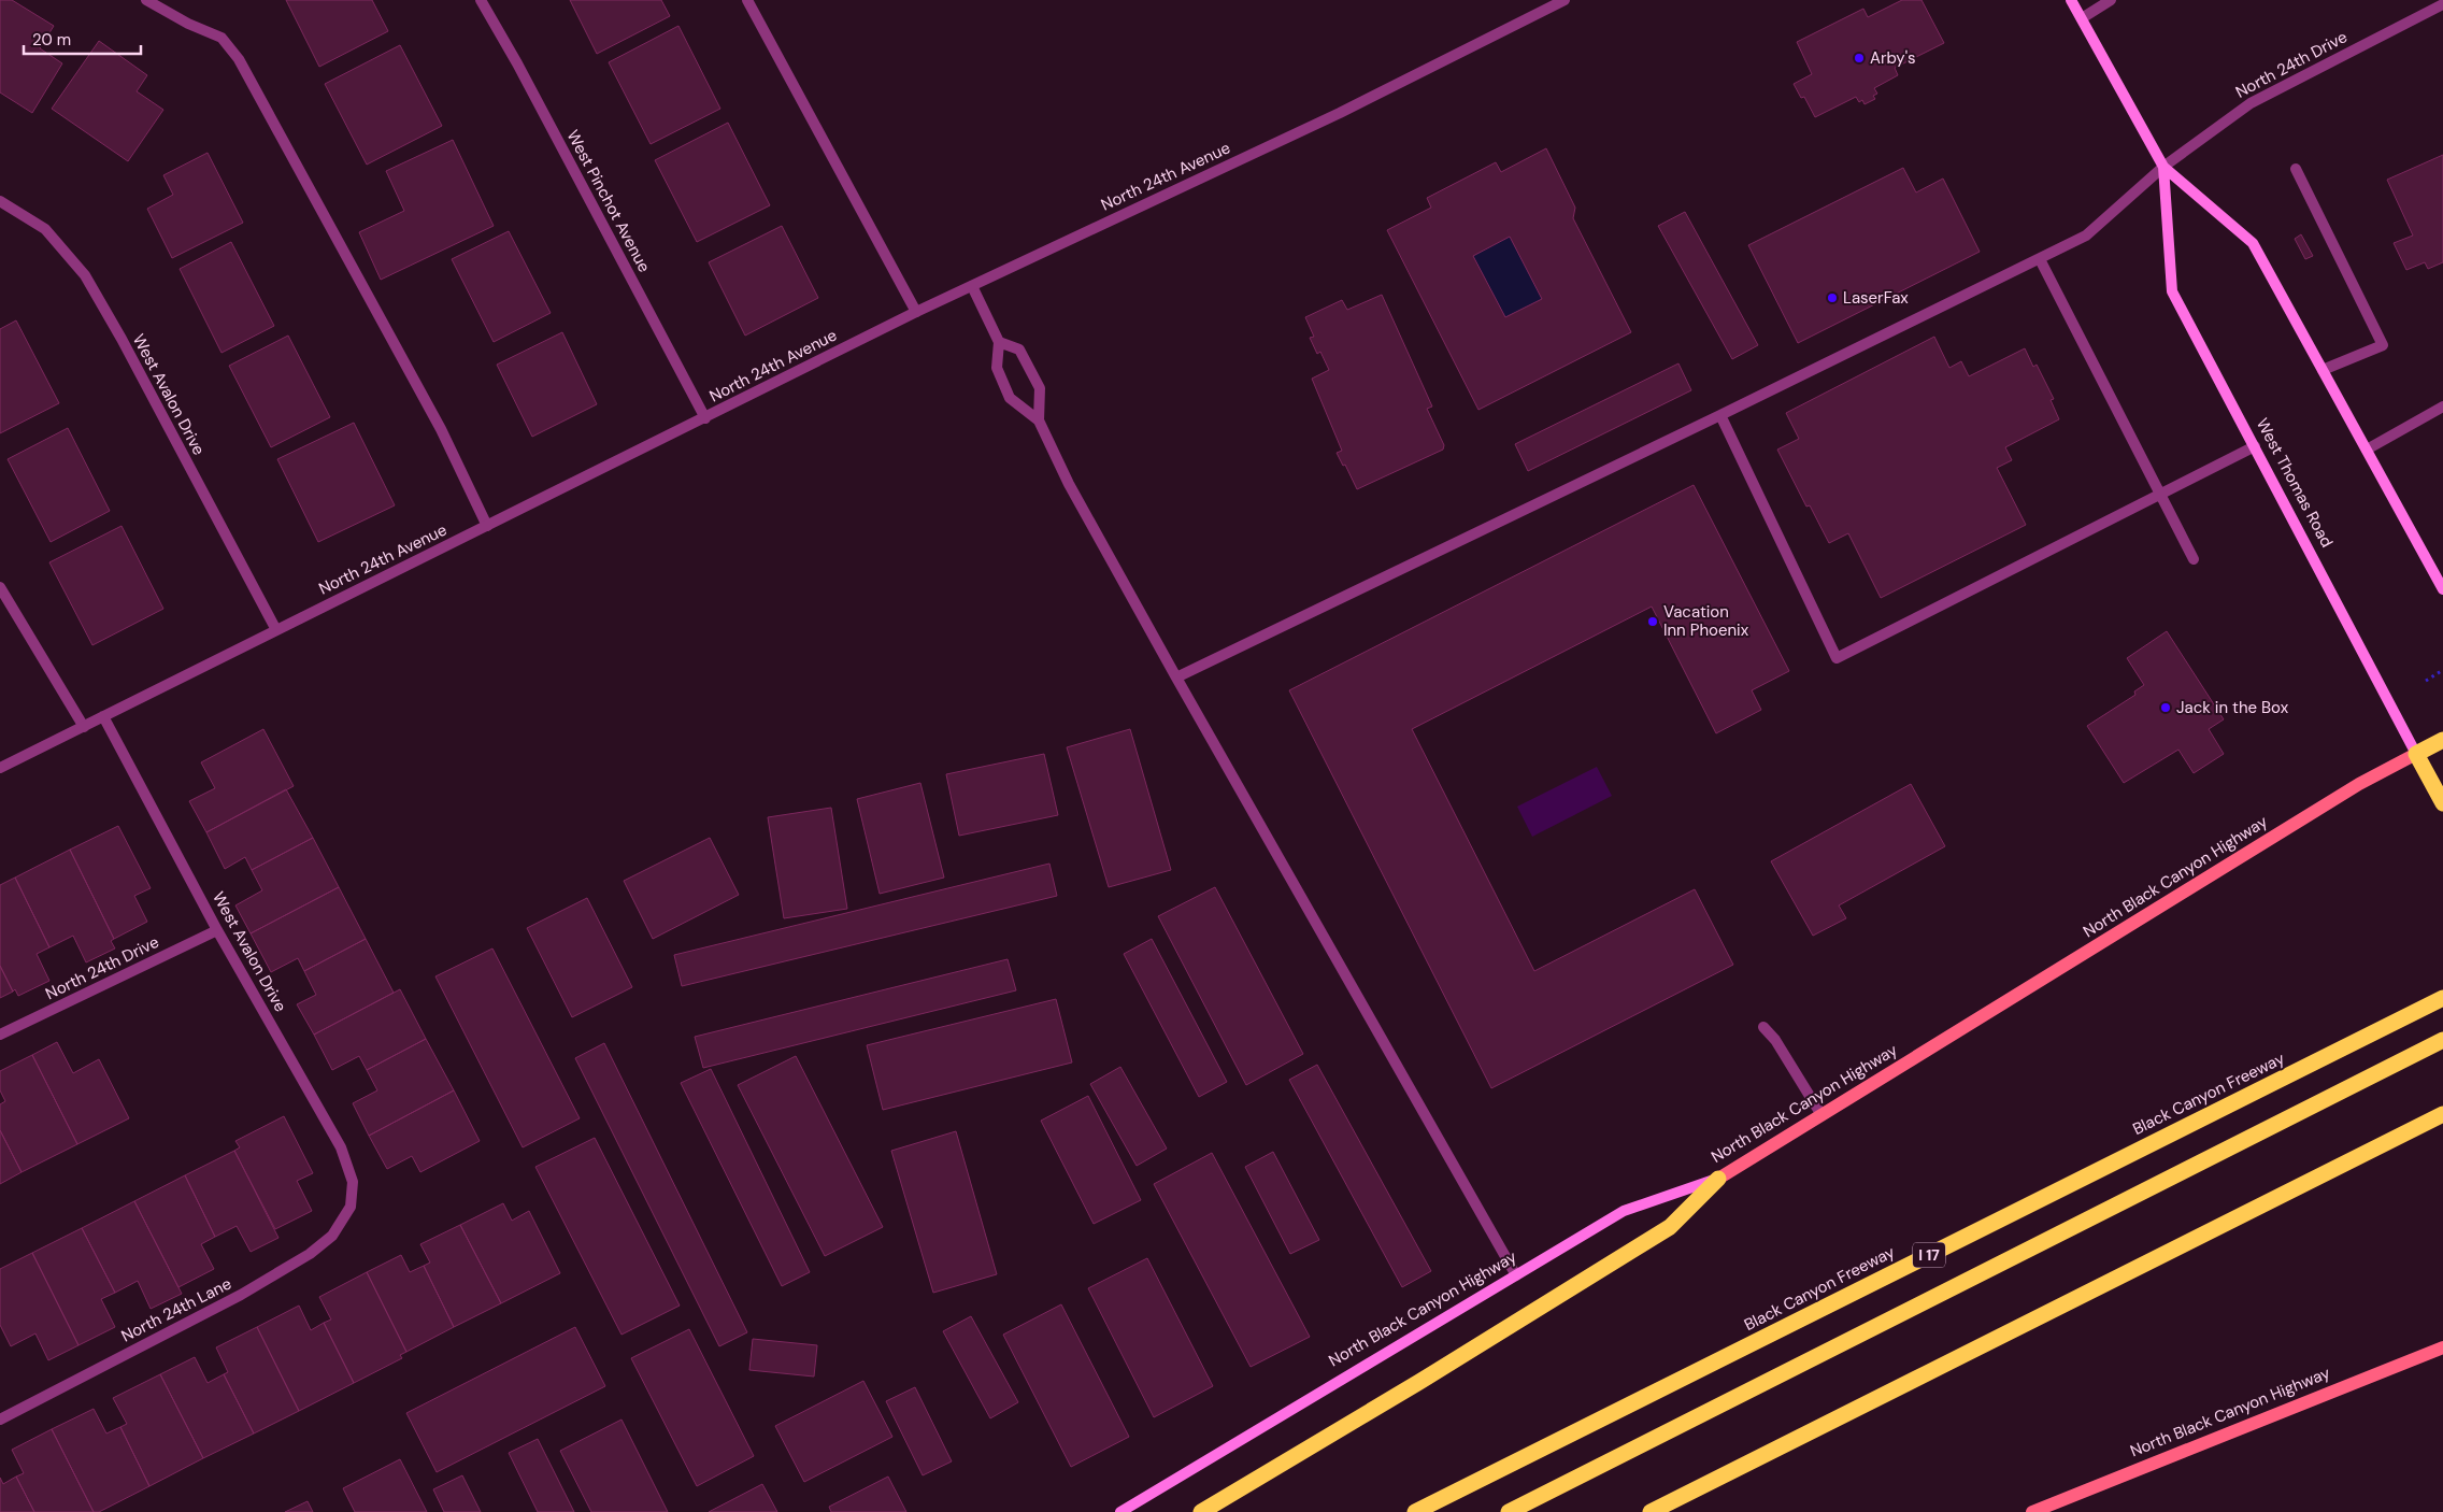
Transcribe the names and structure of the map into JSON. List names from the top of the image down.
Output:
{
  "streets": {
    "highway": [
      "West Thomas Road",
      "North Black Canyon Highway",
      "Black Canyon Freeway",
      "I 17"
    ],
    "street": [
      "North 24th Drive",
      "North 24th Avenue",
      "West Pinchot Avenue",
      "West Avalon Drive",
      "North 24th Lane"
    ]
  },
  "crossings": [
    ["North 24th Drive", "West Avalon Drive"],
    ["North 24th Drive", "West Thomas Road"],
    ["North 24th Avenue", "West Pinchot Avenue"],
    ["North 24th Avenue", "West Avalon Drive"],
    ["West Avalon Drive", "North 24th Lane"],
    ["West Thomas Road", "North Black Canyon Highway"]
  ],
  "places": [
    "Arby's",
    "LaserFax",
    "Vacation Inn Phoenix",
    "Jack in the Box"
  ],
  "scale_bar": "20 m"
}
